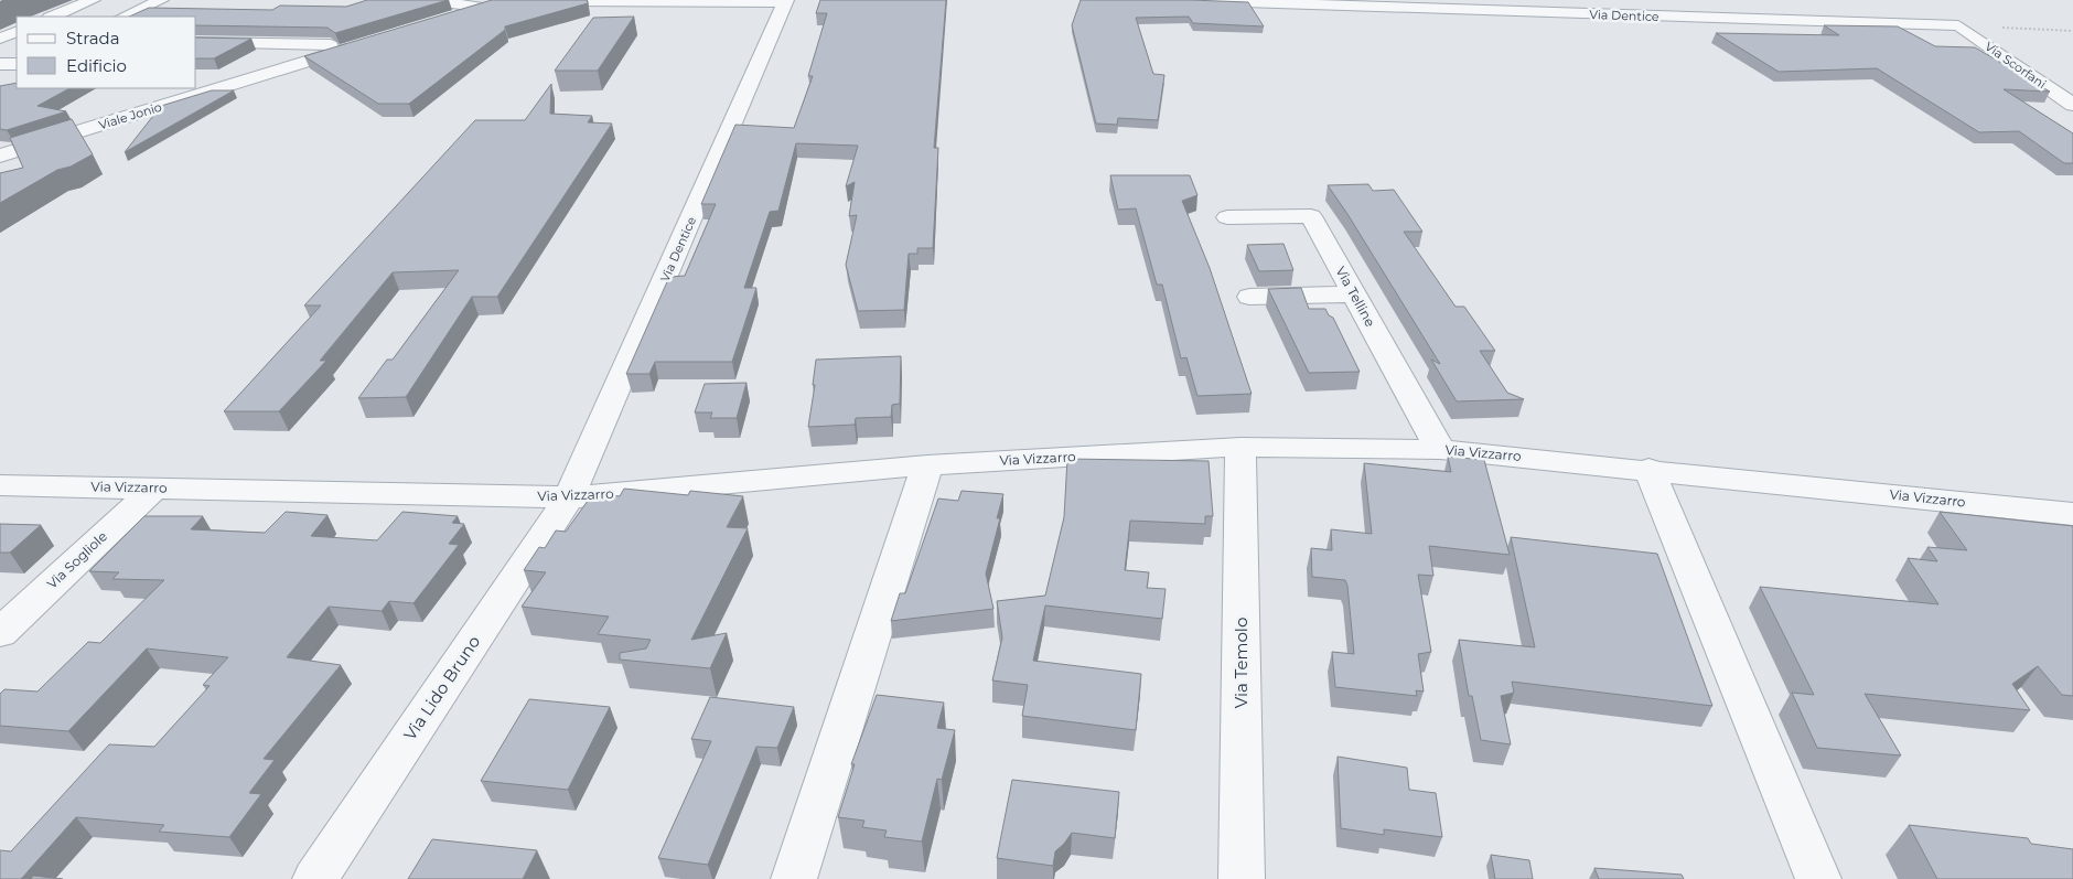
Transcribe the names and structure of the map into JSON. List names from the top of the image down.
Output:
{
  "streets": {
    "street": [
      "Via Dentice",
      "Via Scorfani",
      "Viale Jonio",
      "Via Telline",
      "Via Vizzarro",
      "Via Sogliole",
      "Via Temolo",
      "Via Lido Bruno"
    ]
  },
  "crossings": [
    ["Via Dentice", "Via Scorfani"],
    ["Via Dentice", "Via Vizzarro"],
    ["Via Dentice", "Via Lido Bruno"],
    ["Via Telline", "Via Vizzarro"],
    ["Via Vizzarro", "Via Sogliole"],
    ["Via Vizzarro", "Via Temolo"],
    ["Via Vizzarro", "Via Lido Bruno"]
  ],
  "legend": ["Strada", "Edificio"]
}
